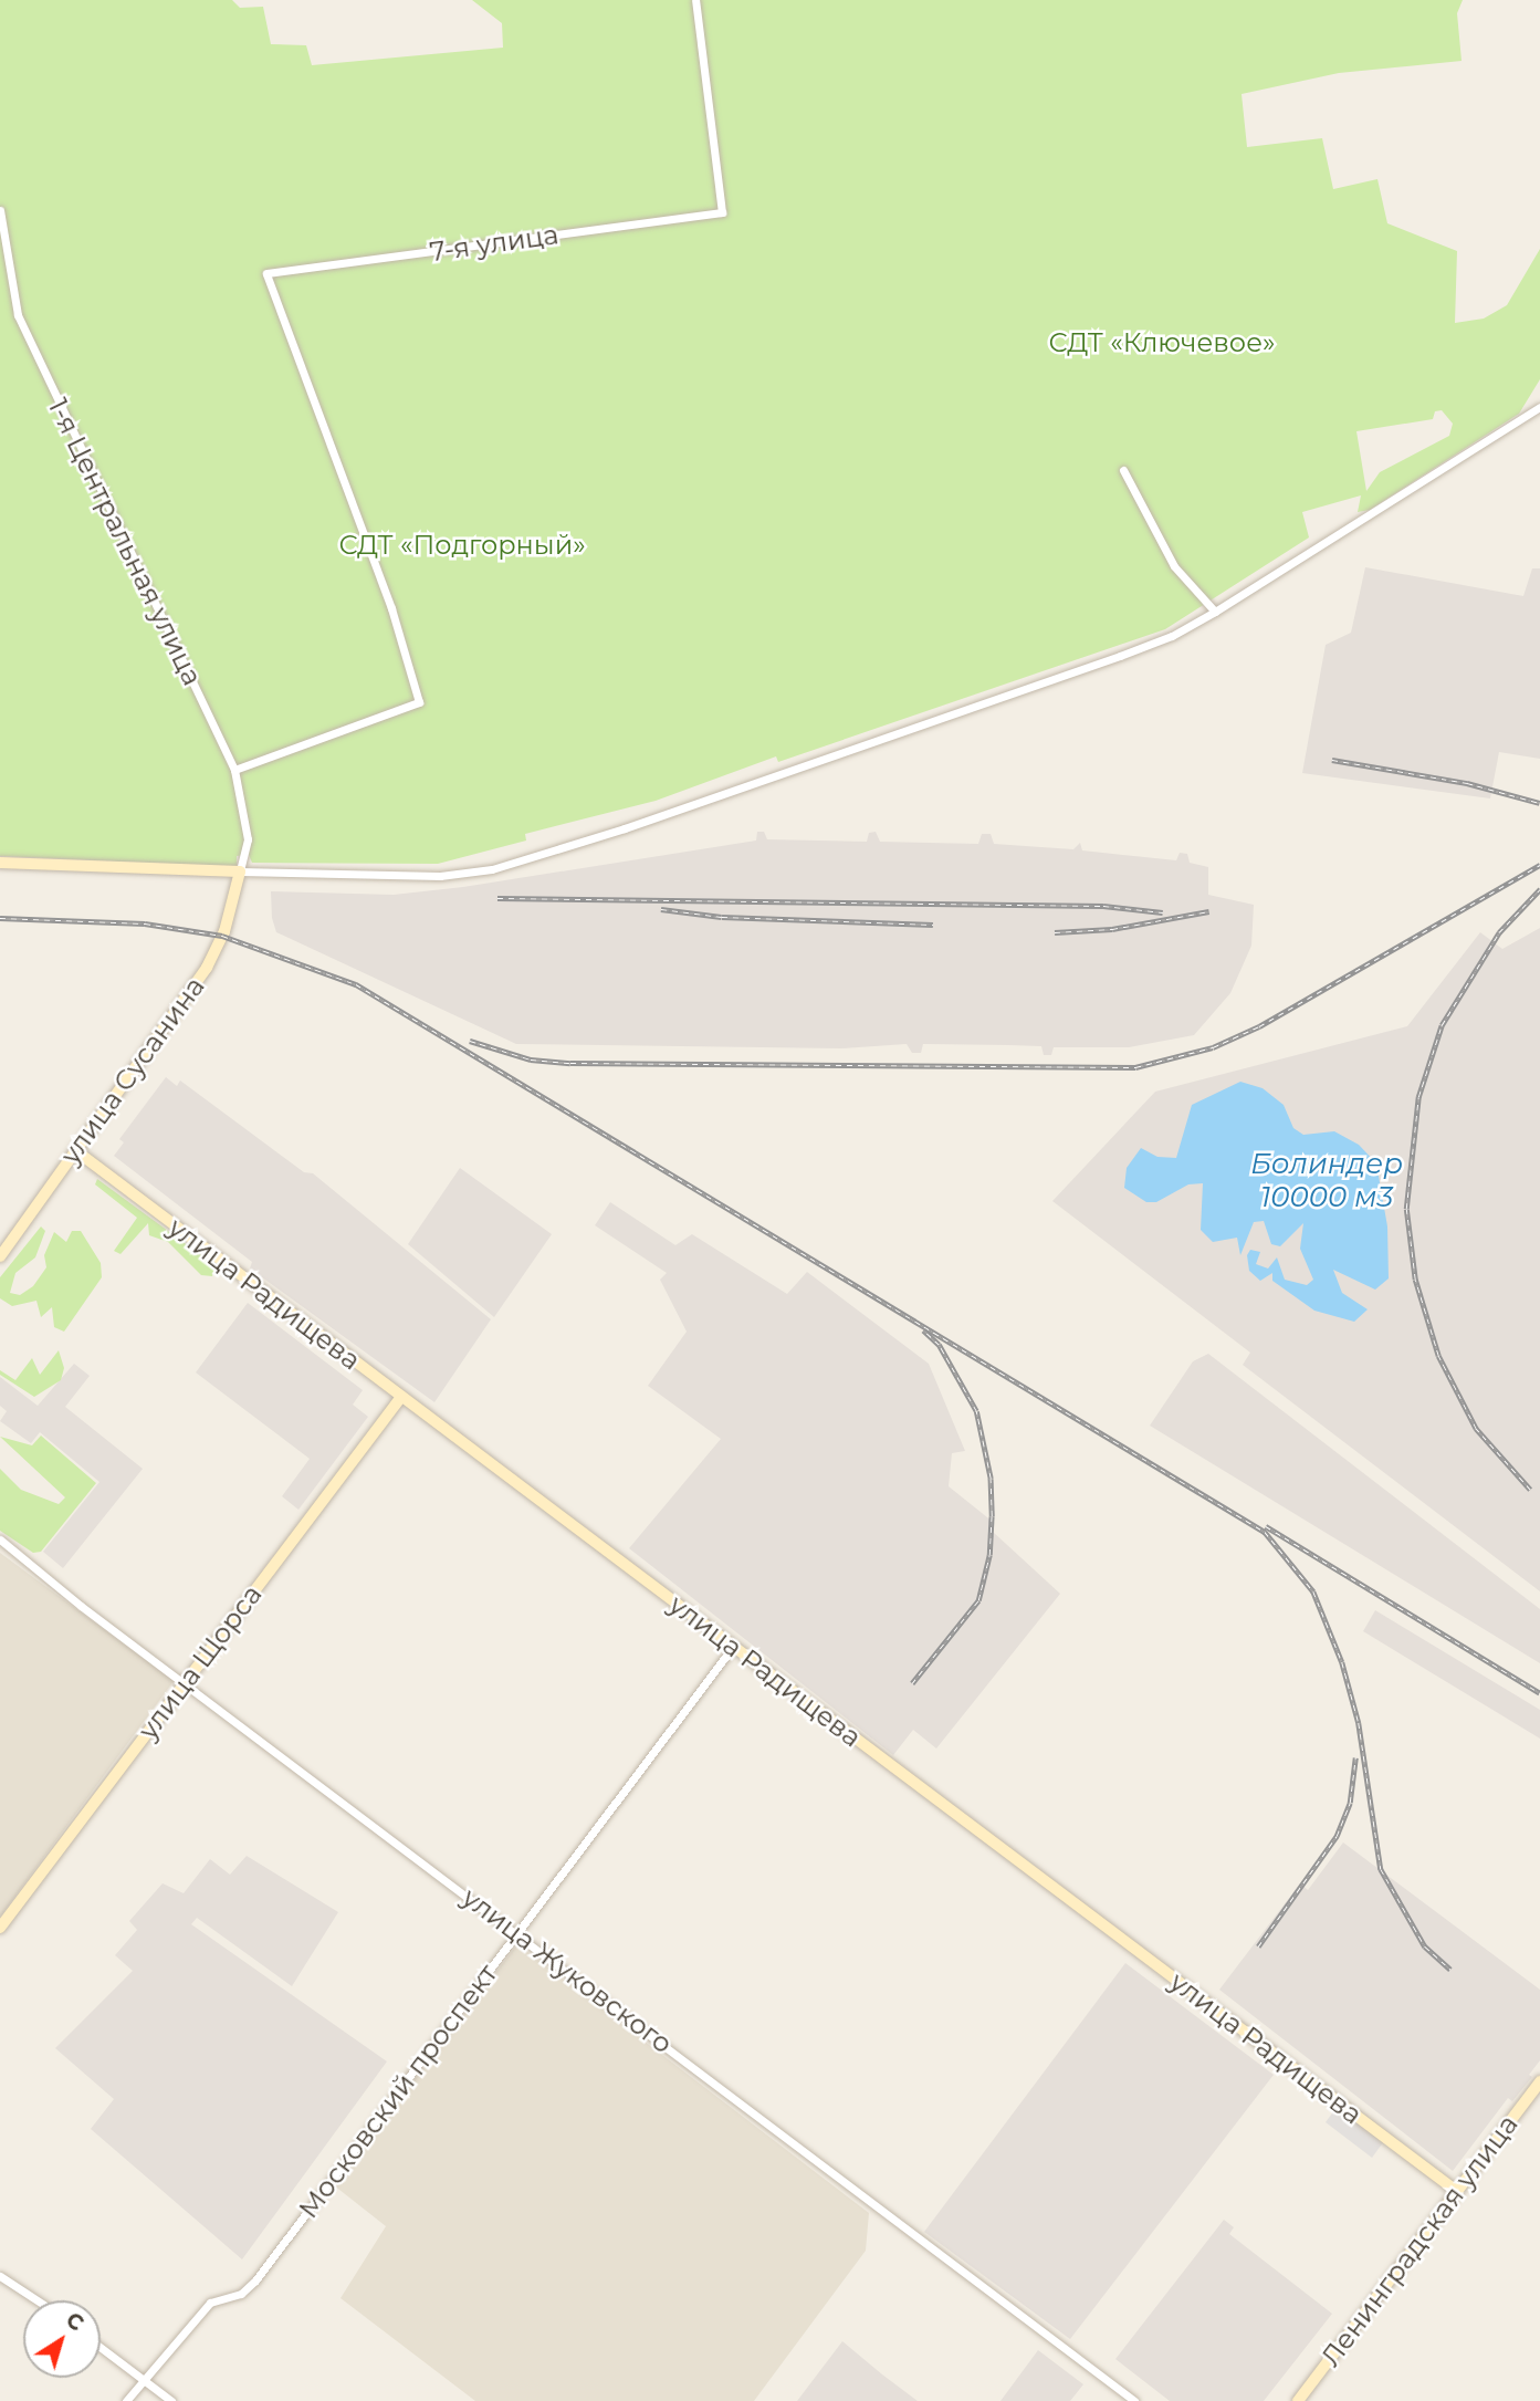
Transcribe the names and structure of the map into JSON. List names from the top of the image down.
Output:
{
  "streets": {
    "street": [
      "7-я улица",
      "1-я Центральная улица",
      "улица Сусанина",
      "улица Радищева",
      "улица Щорса",
      "улица Жуковского",
      "Московский проспект",
      "Ленинградская улица"
    ]
  },
  "crossings": [
    ["7-я улица", "1-я Центральная улица"],
    ["1-я Центральная улица", "улица Сусанина"],
    ["улица Сусанина", "улица Радищева"],
    ["улица Радищева", "улица Щорса"],
    ["улица Радищева", "Московский проспект"],
    ["улица Радищева", "Ленинградская улица"],
    ["улица Щорса", "улица Жуковского"],
    ["улица Жуковского", "Московский проспект"]
  ],
  "water": ["Болиндер 10000 м3"],
  "parks": ["СДТ «Ключевое»", "СДТ «Подгорный»"],
  "north": "top right"
}
